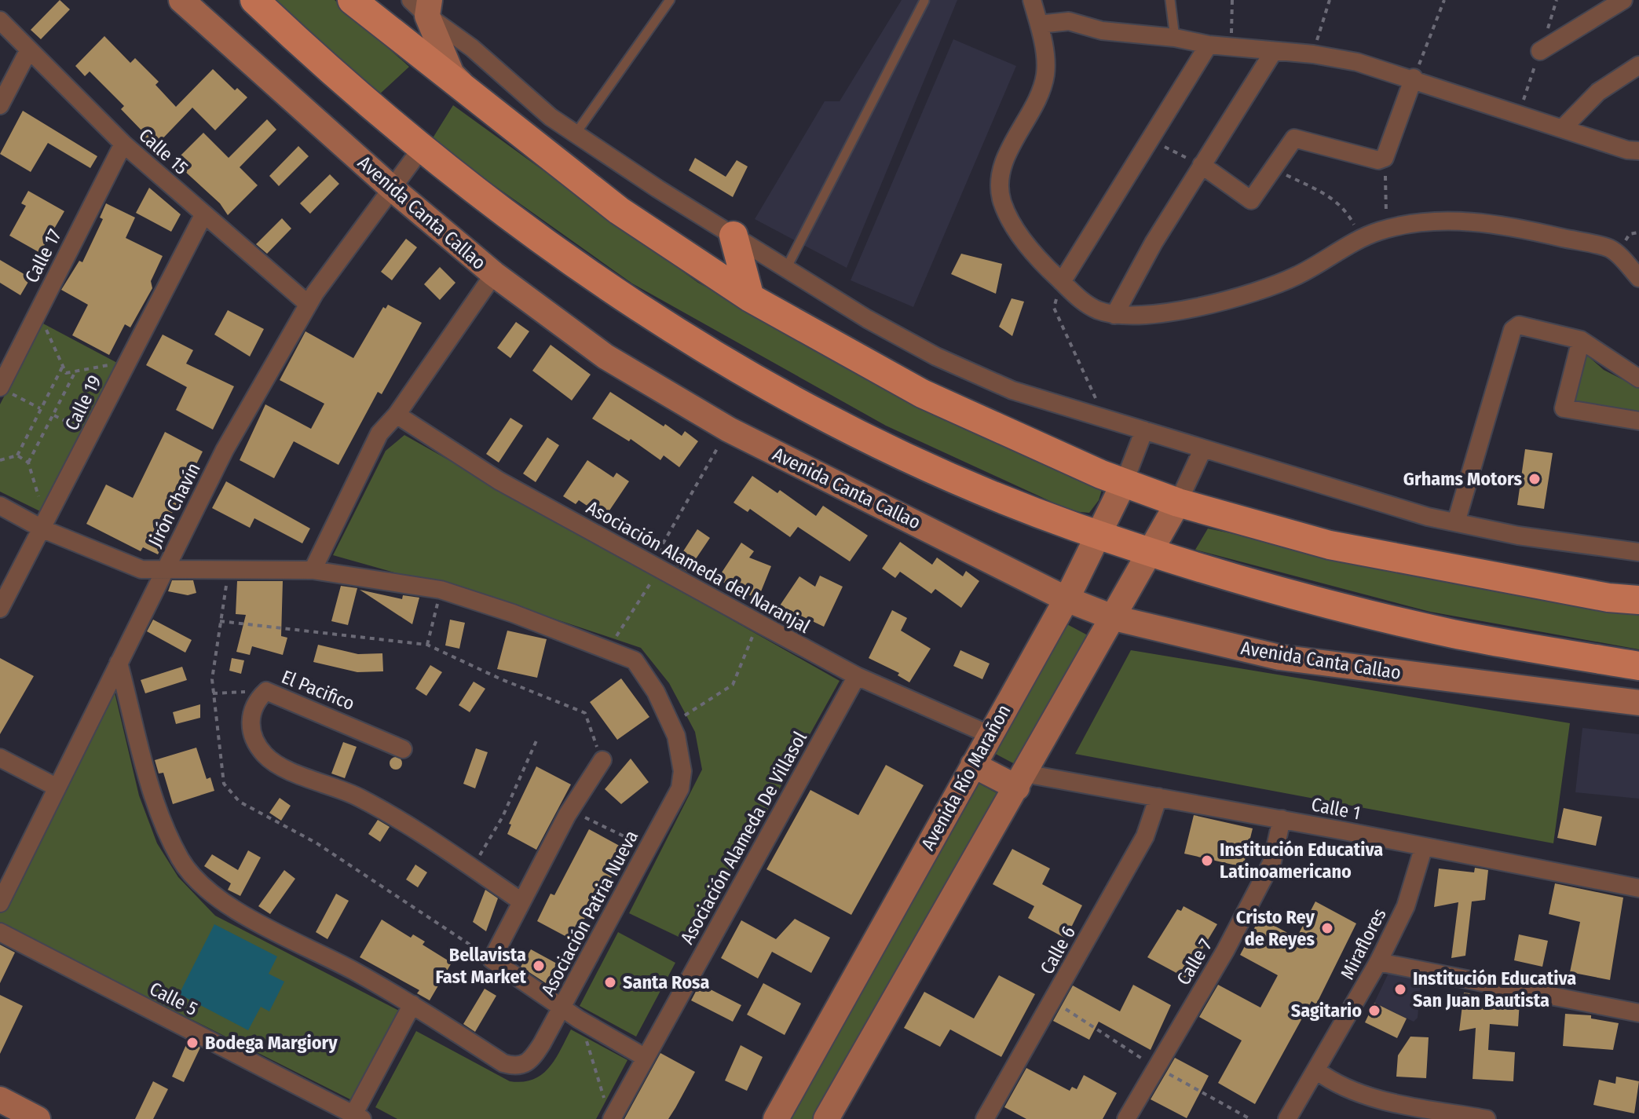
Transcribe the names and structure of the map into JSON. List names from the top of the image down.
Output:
{
  "streets": {
    "street": [
      "Calle 15",
      "Avenida Canta Callao",
      "Calle 17",
      "Calle 19",
      "Jirón Chavín",
      "Asociación Alameda del Naranjal",
      "El Pacifico",
      "Avenida Río Marañon",
      "Calle 1",
      "Asociación Alameda De Villasol",
      "Asociación Patria Nueva",
      "Miraflores",
      "Calle 6",
      "Calle 7",
      "Calle 5"
    ]
  },
  "crossings": [
    ["Calle 15", "Calle 17"],
    ["Calle 15", "Calle 19"],
    ["Calle 15", "Jirón Chavín"],
    ["Avenida Canta Callao", "Jirón Chavín"],
    ["Avenida Canta Callao", "Avenida Río Marañon"],
    ["Calle 19", "Asociación Patria Nueva"],
    ["Jirón Chavín", "Asociación Patria Nueva"],
    ["Asociación Alameda del Naranjal", "Avenida Río Marañon"],
    ["Asociación Alameda del Naranjal", "Asociación Alameda De Villasol"],
    ["Calle 1", "Miraflores"],
    ["Calle 1", "Calle 6"],
    ["Calle 1", "Calle 7"]
  ],
  "places": [
    "Grhams Motors",
    "Institución Educativa Latinoamericano",
    "Cristo Rey de Reyes",
    "Bellavista Fast Market",
    "Santa Rosa",
    "Institución Educativa San Juan Bautista",
    "Sagitario",
    "Bodega Margiory"
  ]
}
